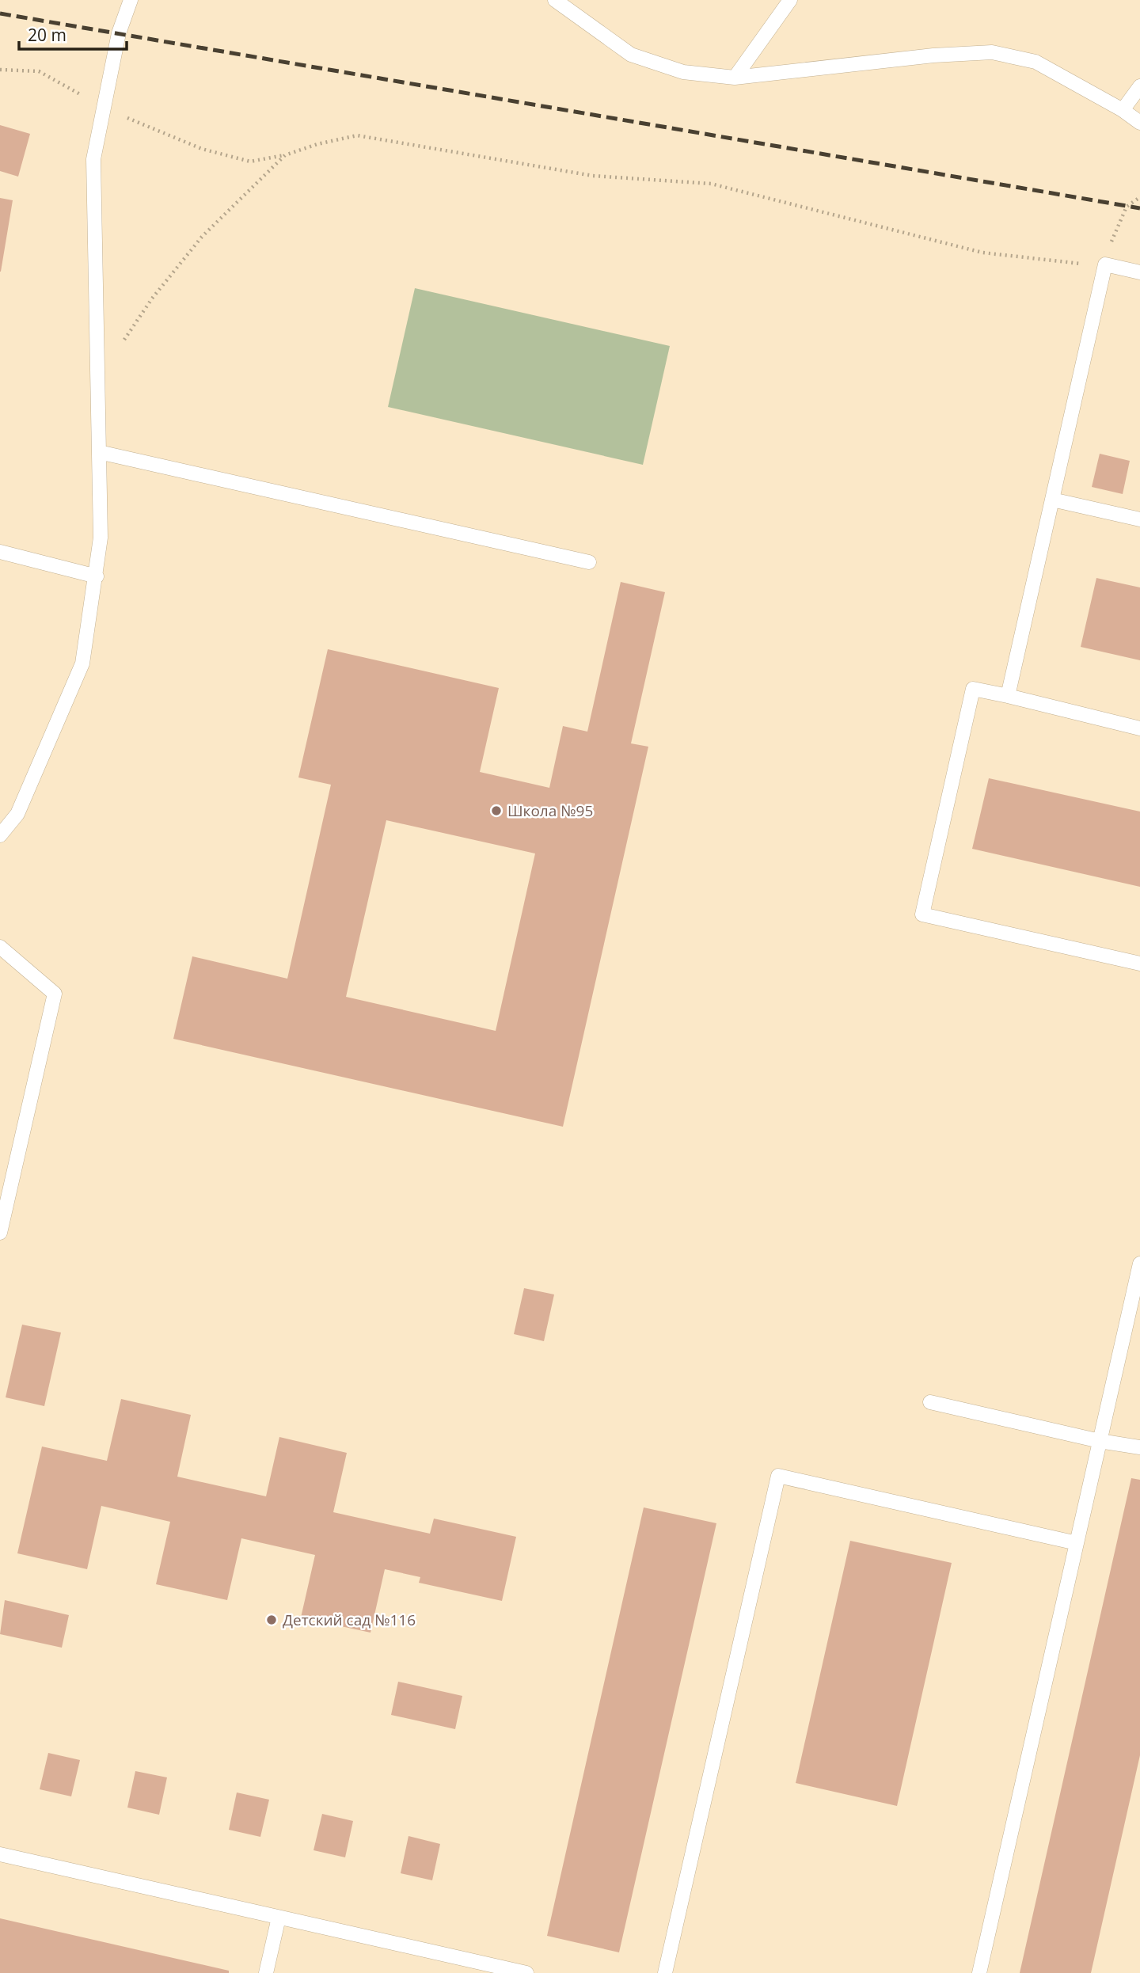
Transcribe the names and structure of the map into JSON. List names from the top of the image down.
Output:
{
  "places": ["Школа №95", "Детский сад №116"],
  "scale_bar": "20 m"
}
